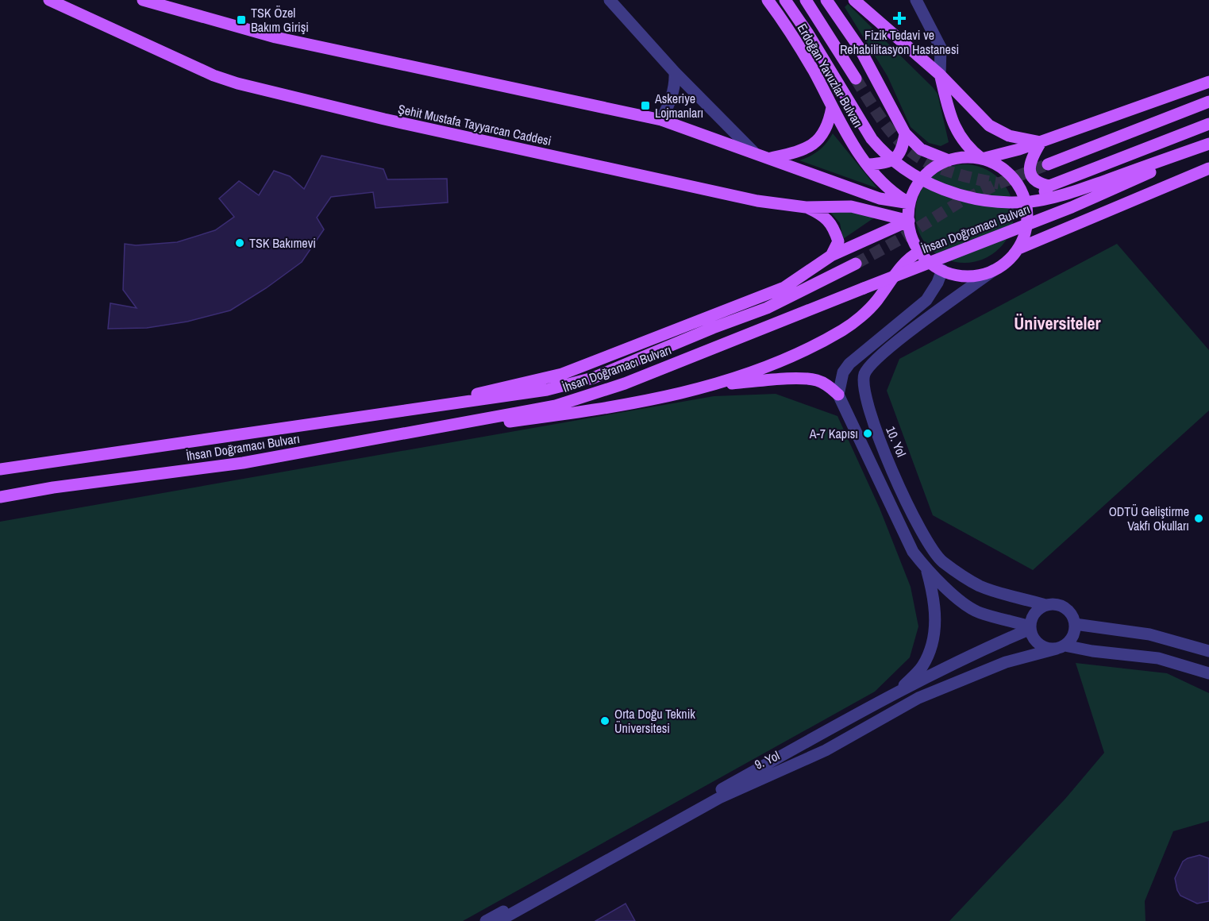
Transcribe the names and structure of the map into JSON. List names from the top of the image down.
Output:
{
  "streets": {
    "main road": ["Erdoğan Yavuzlar Bulvarı", "Şehit Mustafa Tayyarcan Caddesi", "İhsan Doğramacı Bulvarı"],
    "street": ["10. Yol", "9. Yol"]
  },
  "crossings": [
    ["Erdoğan Yavuzlar Bulvarı", "Şehit Mustafa Tayyarcan Caddesi"],
    ["Erdoğan Yavuzlar Bulvarı", "İhsan Doğramacı Bulvarı"],
    ["Erdoğan Yavuzlar Bulvarı", "10. Yol"],
    ["Şehit Mustafa Tayyarcan Caddesi", "İhsan Doğramacı Bulvarı"],
    ["Şehit Mustafa Tayyarcan Caddesi", "10. Yol"],
    ["İhsan Doğramacı Bulvarı", "10. Yol"],
    ["10. Yol", "9. Yol"]
  ],
  "districts": ["Üniversiteler"],
  "places": {
    "health": ["Fizik Tedavi ve Rehabilitasyon Hastanesi"],
    "transit": ["TSK Özel Bakım Girişi", "Askeriye Lojmanları"],
    "other": [
      "TSK Bakımevi",
      "A-7 Kapısı",
      "ODTÜ Geliştirme Vakfı Okulları",
      "Orta Doğu Teknik Üniversitesi"
    ]
  }
}
